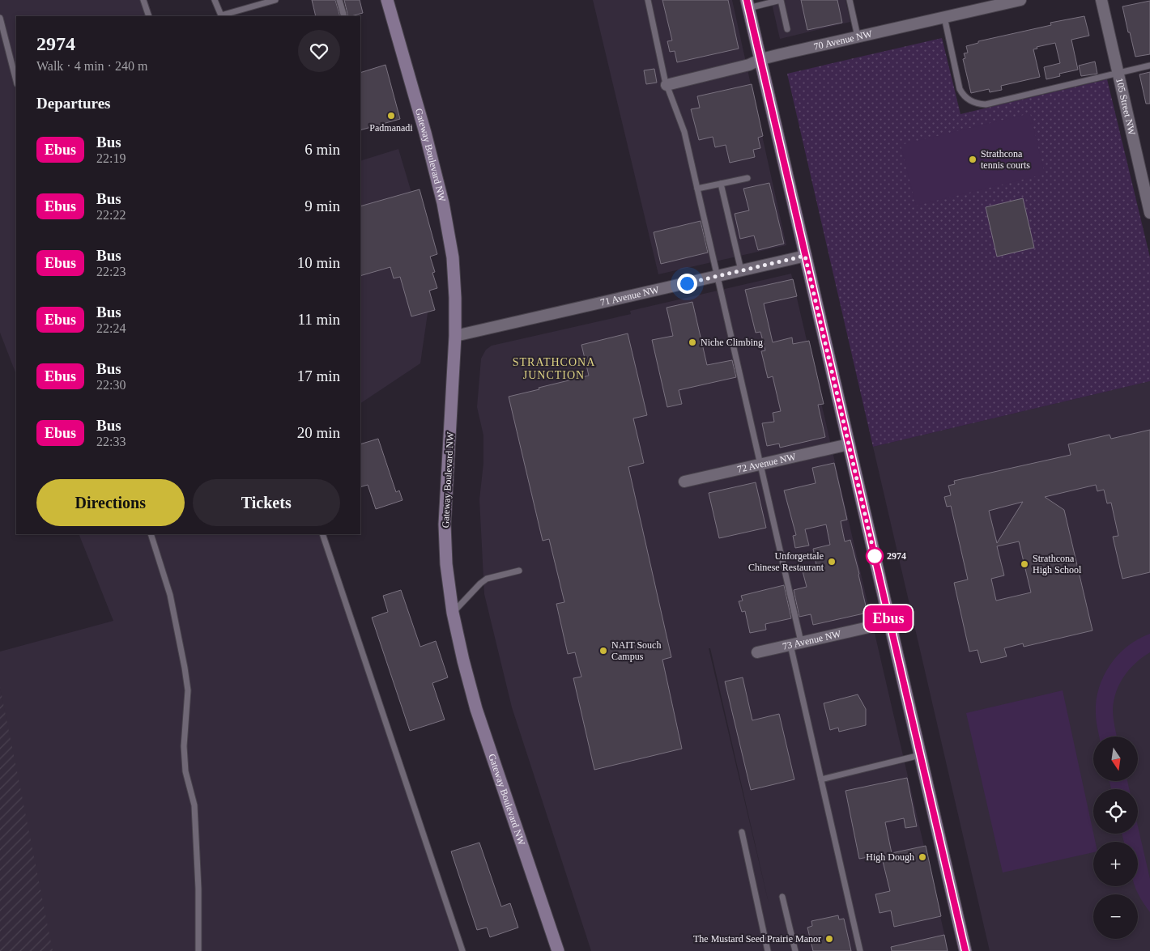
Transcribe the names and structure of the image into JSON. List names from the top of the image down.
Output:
{
  "streets": {
    "main road": ["Gateway Boulevard NW"],
    "street": [
      "70 Avenue NW",
      "105 Street NW",
      "71 Avenue NW",
      "72 Avenue NW",
      "73 Avenue NW"
    ]
  },
  "crossings": [
    ["Gateway Boulevard NW", "71 Avenue NW"]
  ],
  "districts": ["STRATHCONA JUNCTION"],
  "places": [
    "Padmanadi",
    "Strathcona tennis courts",
    "Niche Climbing",
    "2974",
    "Unforgettale Chinese Restaurant",
    "Strathcona High School",
    "NAIT Souch Campus",
    "High Dough",
    "The Mustard Seed Prairie Manor"
  ],
  "lines": ["bus line Ebus"],
  "north": "bottom",
  "page": {
    "on_map": "Ebus",
    "heading": [
      ["2974", "Walk · 4 min · 240 m"],
      "Departures"
    ],
    "list": [
      {
        "mark": "Ebus",
        "name": "Bus",
        "note": "22:19",
        "value": "6 min"
      },
      {
        "mark": "Ebus",
        "name": "Bus",
        "note": "22:22",
        "value": "9 min"
      },
      {
        "mark": "Ebus",
        "name": "Bus",
        "note": "22:23",
        "value": "10 min"
      },
      {
        "mark": "Ebus",
        "name": "Bus",
        "note": "22:24",
        "value": "11 min"
      },
      {
        "mark": "Ebus",
        "name": "Bus",
        "note": "22:30",
        "value": "17 min"
      },
      {
        "mark": "Ebus",
        "name": "Bus",
        "note": "22:33",
        "value": "20 min"
      }
    ],
    "buttons": ["Directions", "Tickets"],
    "map_buttons": ["+", "−"]
  }
}
